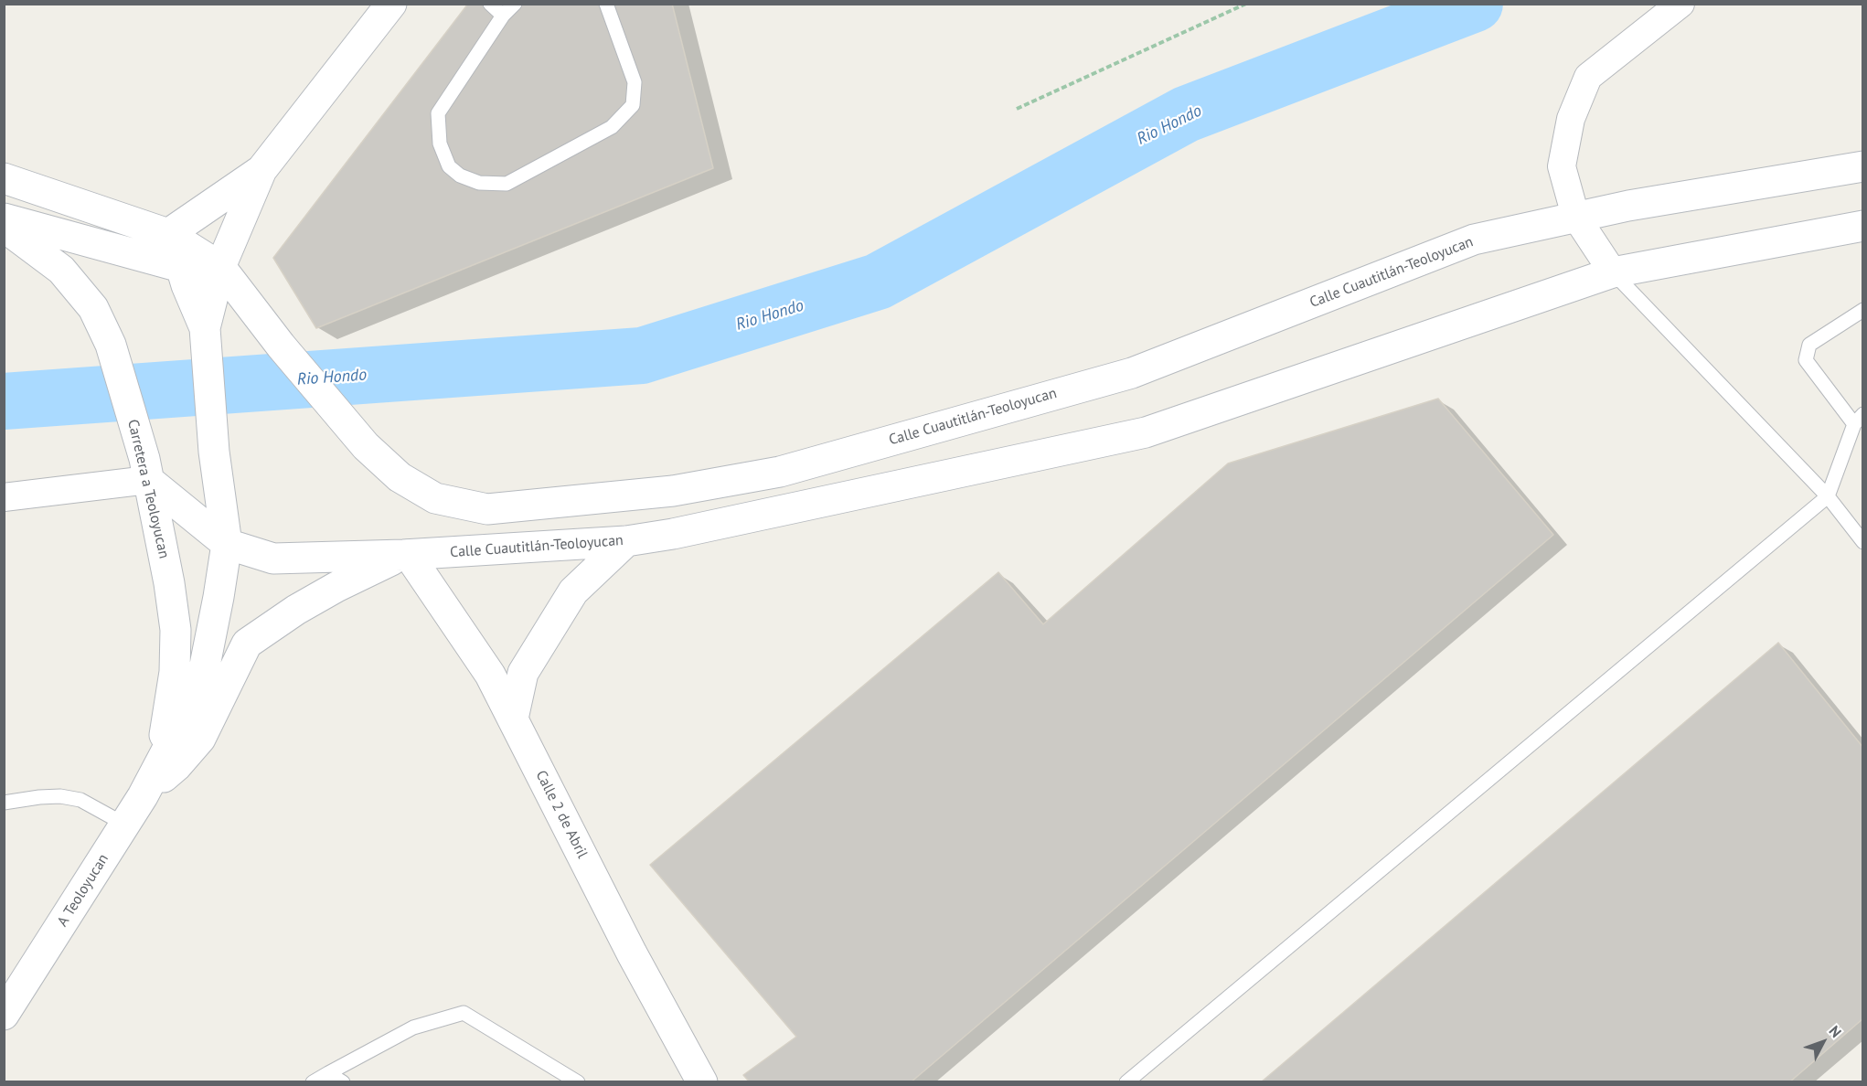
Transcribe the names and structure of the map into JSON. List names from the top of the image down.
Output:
{
  "streets": {
    "main road": [
      "Calle Cuautitlán-Teoloyucan",
      "Carretera a Teoloyucan",
      "Calle 2 de Abril",
      "A Teoloyucan"
    ]
  },
  "crossings": [
    ["Calle Cuautitlán-Teoloyucan", "Carretera a Teoloyucan"],
    ["Calle Cuautitlán-Teoloyucan", "Calle 2 de Abril"],
    ["Calle Cuautitlán-Teoloyucan", "A Teoloyucan"],
    ["Carretera a Teoloyucan", "A Teoloyucan"]
  ],
  "water": ["Rio Hondo"],
  "north": "top right"
}
